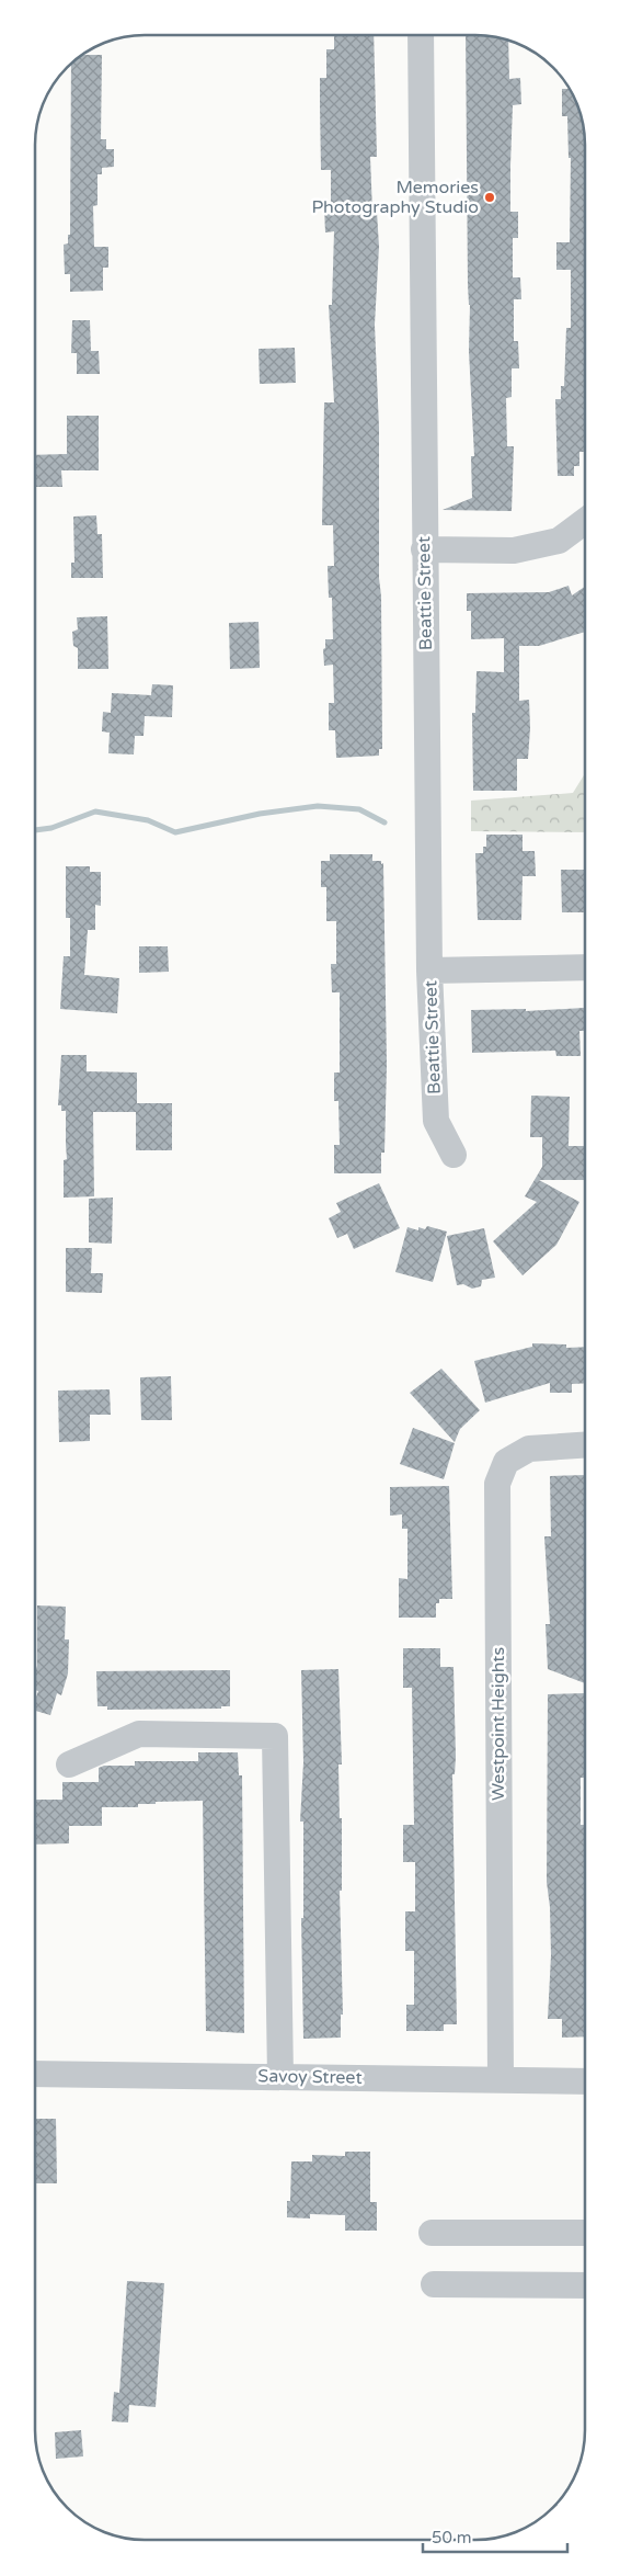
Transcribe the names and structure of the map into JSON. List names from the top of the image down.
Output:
{
  "streets": {
    "street": ["Beattie Street", "Westpoint Heights", "Savoy Street"]
  },
  "crossings": [
    ["Westpoint Heights", "Savoy Street"]
  ],
  "places": ["Memories Photography Studio"],
  "scale_bar": "50 m"
}
